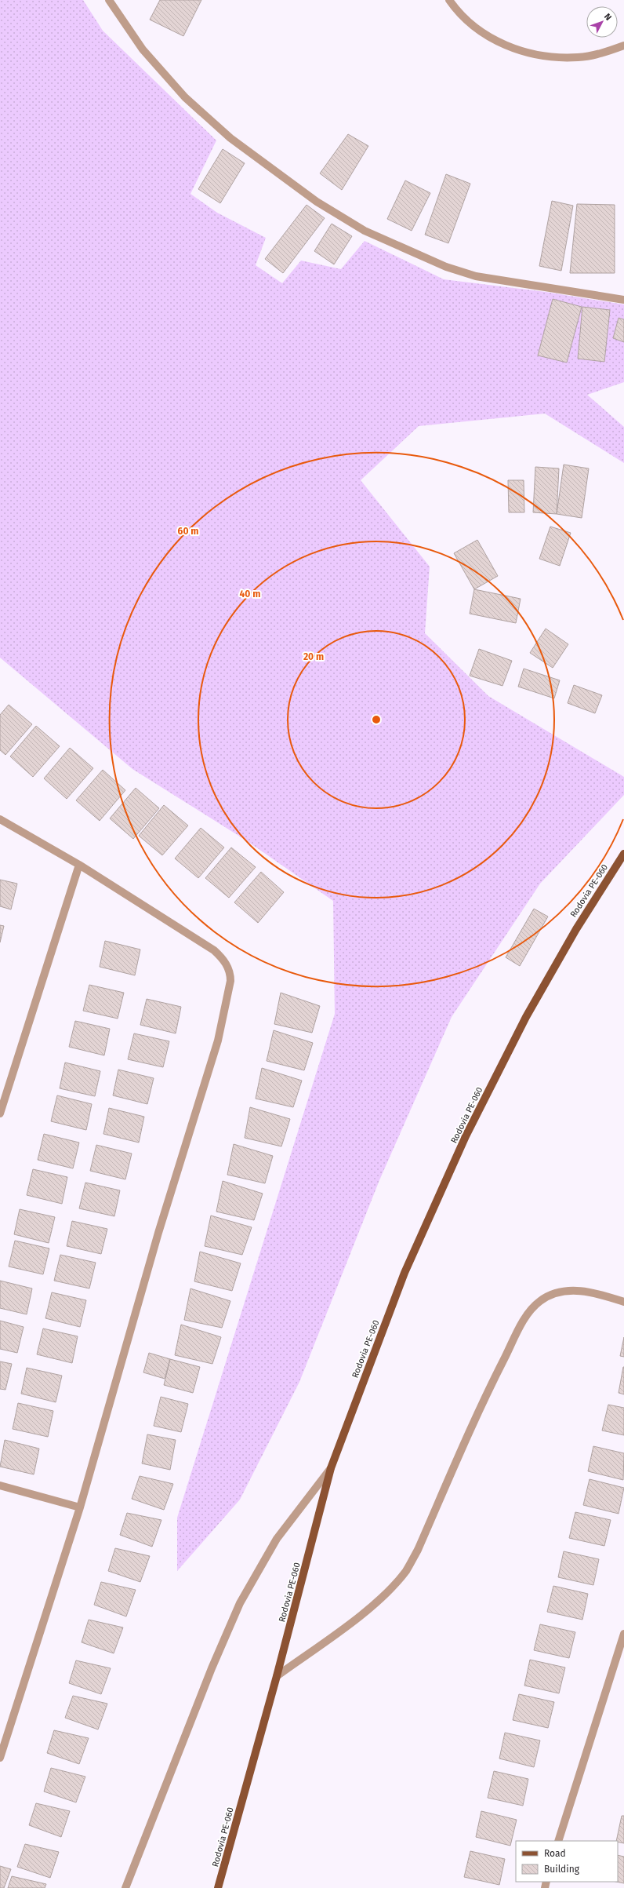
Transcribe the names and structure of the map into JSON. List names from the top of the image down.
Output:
{
  "streets": {
    "main road": ["Rodovia PE-060"]
  },
  "legend": ["Road", "Building"],
  "north": "top right",
  "rings": ["60 m", "40 m", "20 m"]
}
